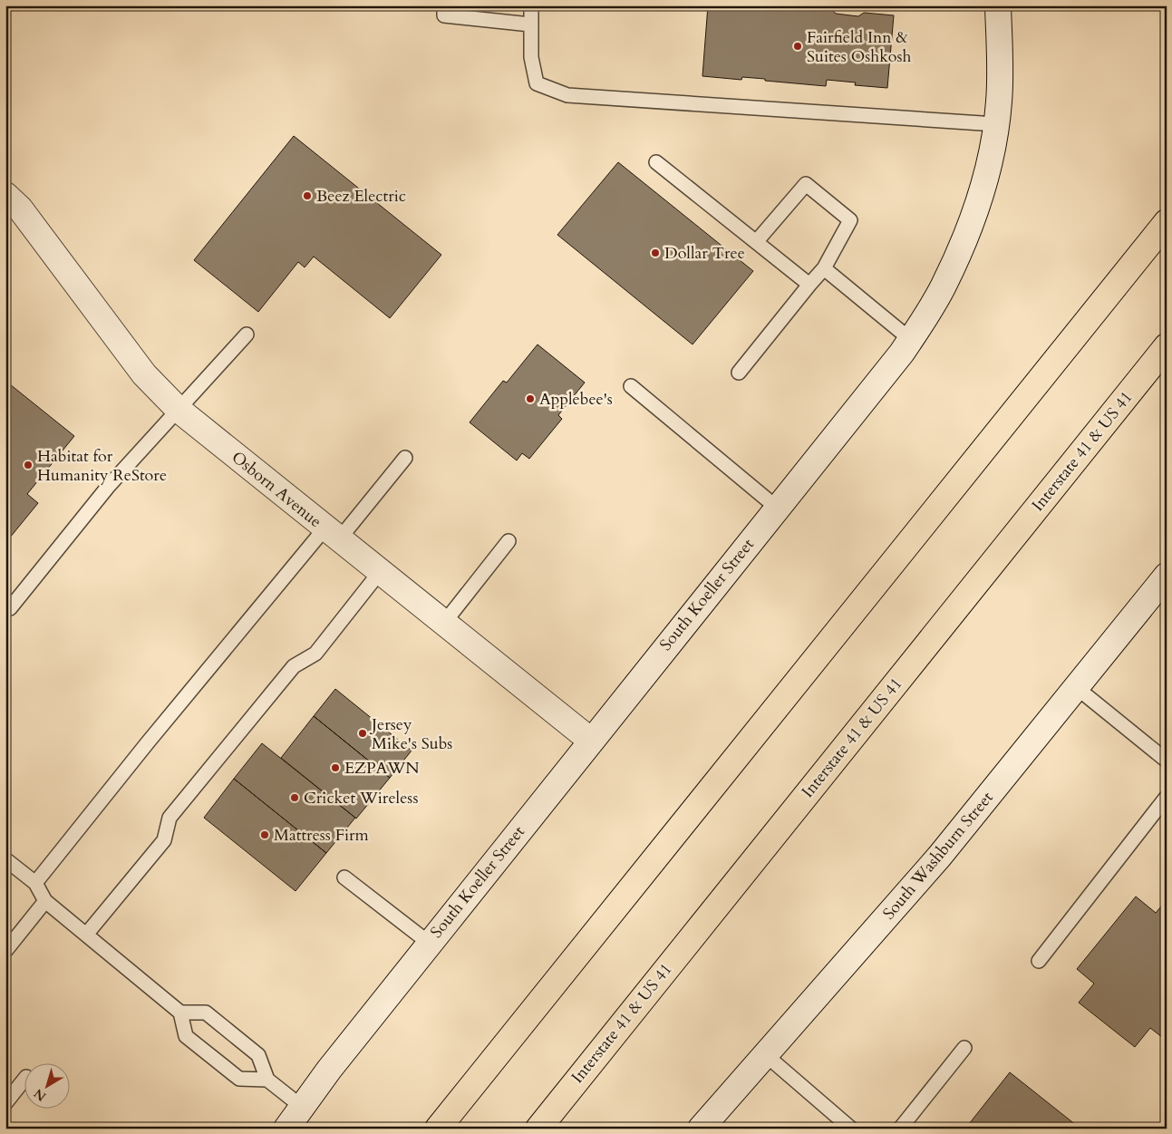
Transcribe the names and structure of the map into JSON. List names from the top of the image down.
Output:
{
  "streets": {
    "highway": ["Interstate 41 & US 41"],
    "street": ["Osborn Avenue", "South Koeller Street", "South Washburn Street"]
  },
  "crossings": [
    ["Osborn Avenue", "South Koeller Street"]
  ],
  "places": [
    "Fairfield Inn & Suites Oshkosh",
    "Beez Electric",
    "Dollar Tree",
    "Applebee's",
    "Habitat for Humanity ReStore",
    "Jersey Mike's Subs",
    "EZPAWN",
    "Cricket Wireless",
    "Mattress Firm"
  ],
  "north": "bottom left"
}
